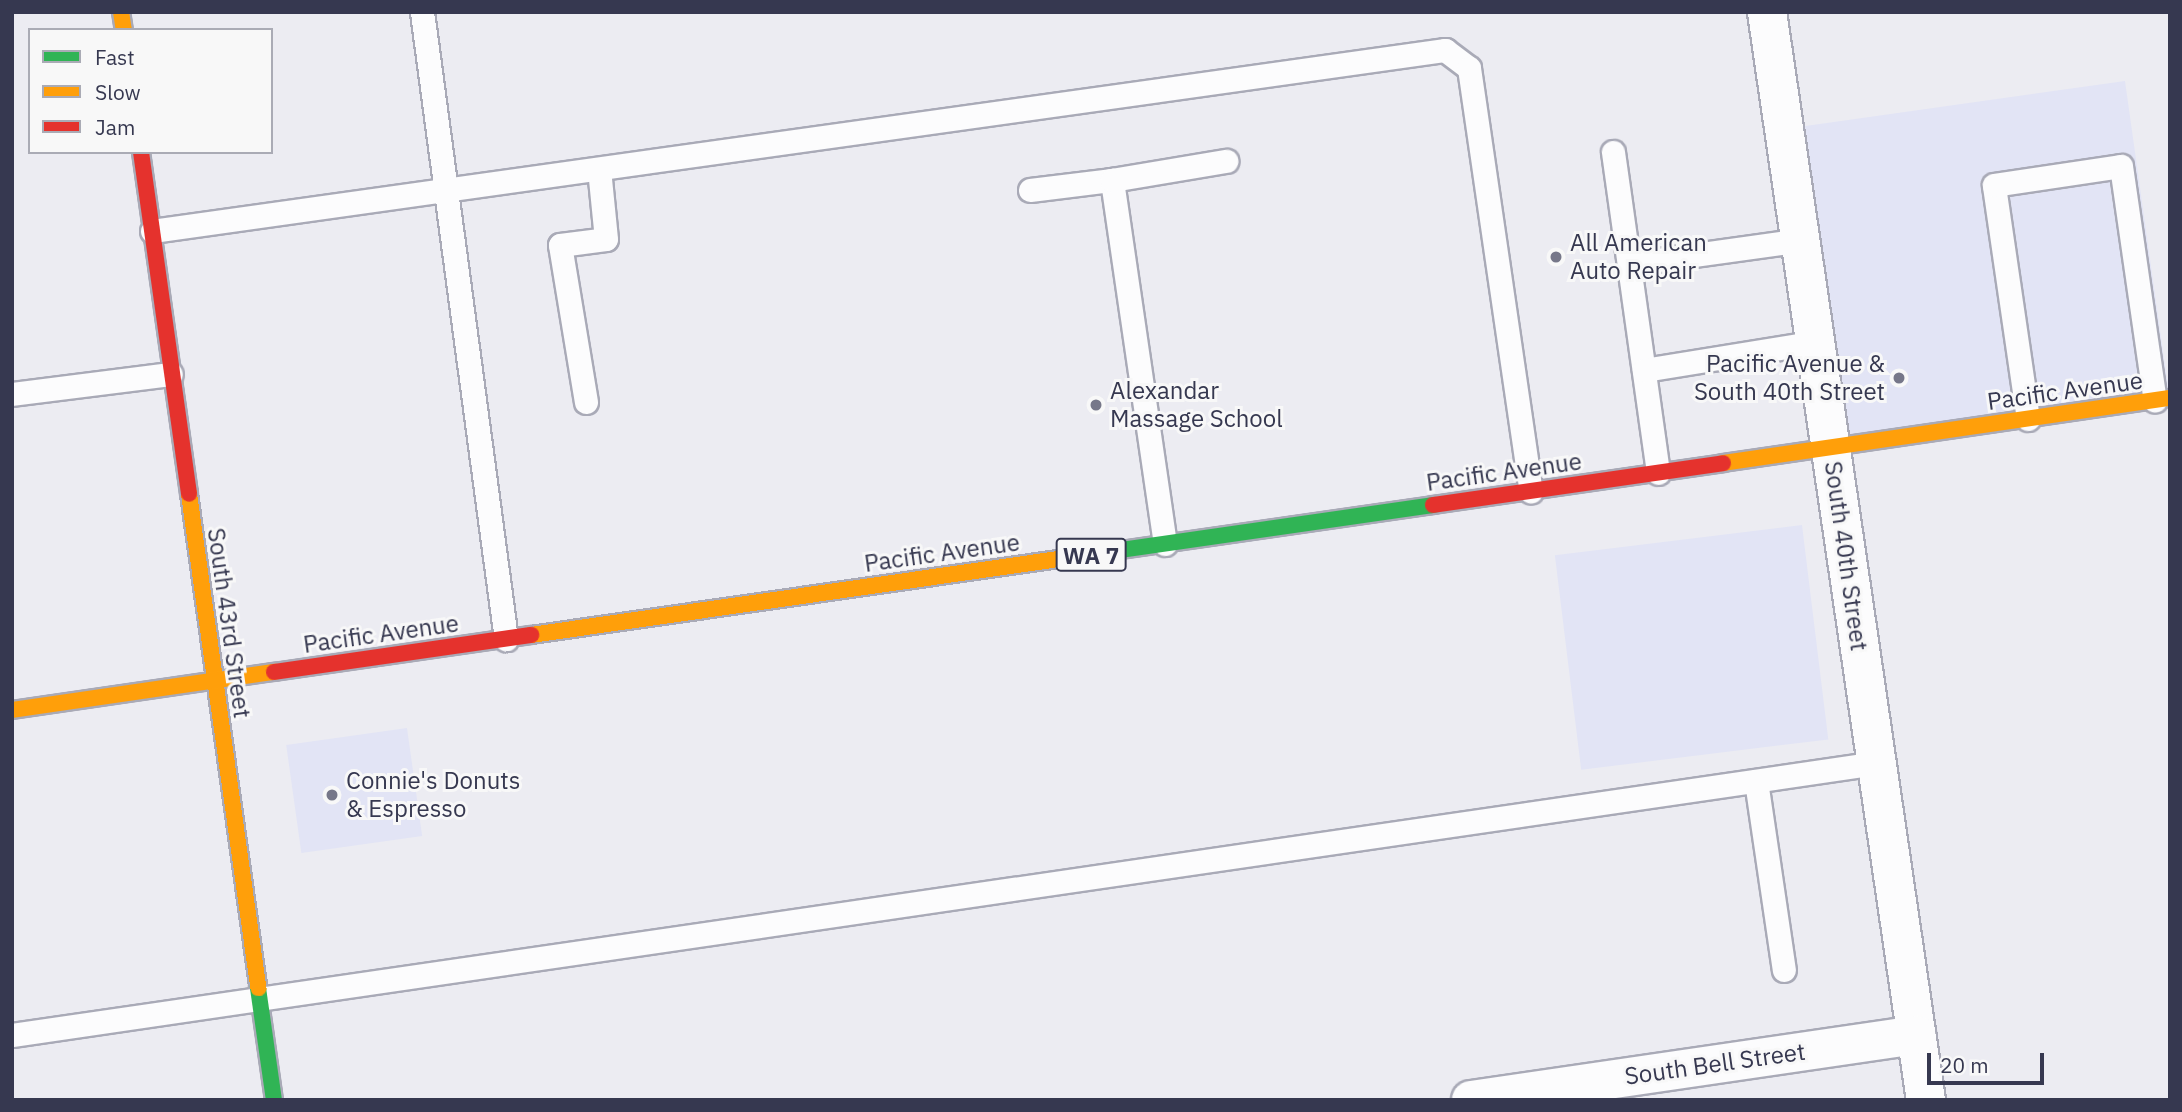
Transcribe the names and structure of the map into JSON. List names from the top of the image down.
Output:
{
  "streets": {
    "main road": ["Pacific Avenue", "WA 7", "South 43rd Street"],
    "street": ["South 40th Street", "South Bell Street"]
  },
  "crossings": [
    ["Pacific Avenue", "South 40th Street"],
    ["Pacific Avenue", "South 43rd Street"],
    ["South 40th Street", "South Bell Street"]
  ],
  "places": [
    "All American Auto Repair",
    "Pacific Avenue & South 40th Street",
    "Alexandar Massage School",
    "Connie's Donuts & Espresso"
  ],
  "legend": ["Fast", "Slow", "Jam"],
  "scale_bar": "20 m"
}
